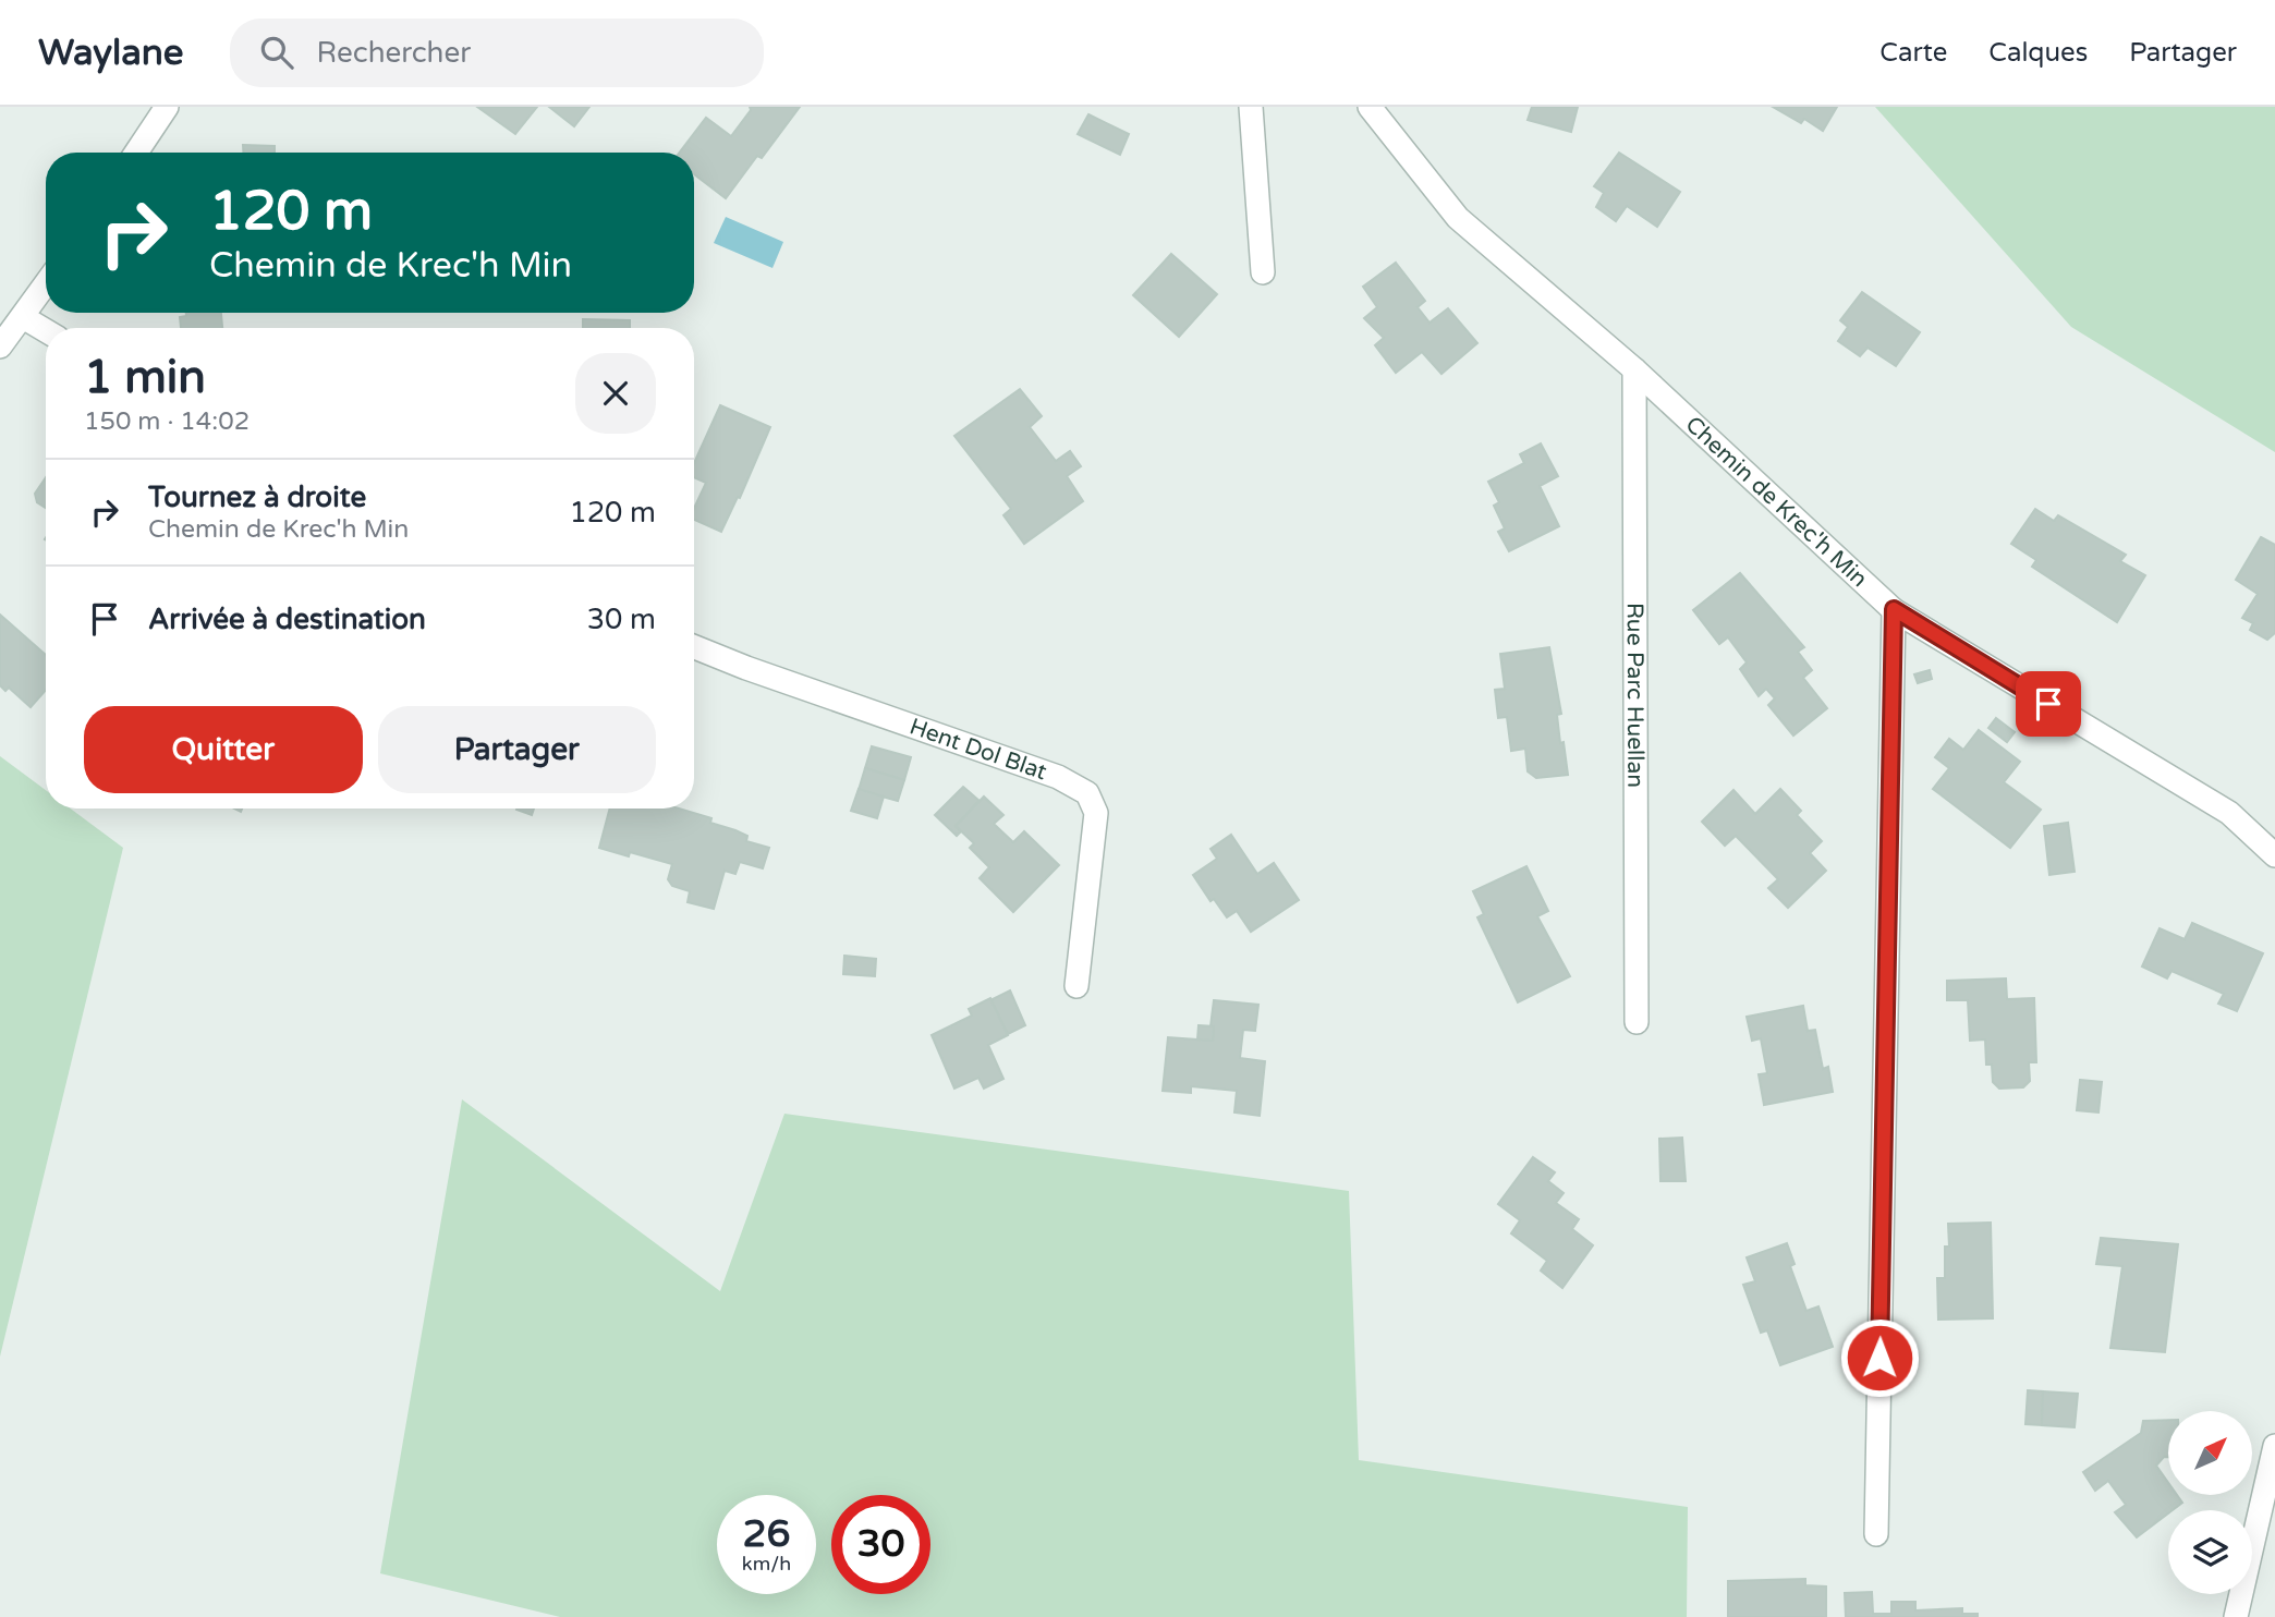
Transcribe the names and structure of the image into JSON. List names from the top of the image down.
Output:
{
  "streets": {
    "street": ["Chemin de Krec'h Min", "Rue Parc Huellan", "Hent Dol Blat"]
  },
  "crossings": [
    ["Chemin de Krec'h Min", "Rue Parc Huellan"]
  ],
  "north": "top right",
  "page": {
    "header": "Waylane",
    "search": "Rechercher",
    "nav": ["Carte", "Calques", "Partager"],
    "turn": ["120 m", "Chemin de Krec'h Min"],
    "heading": ["1 min", "150 m · 14:02"],
    "list": [
      {
        "name": "Tournez à droite",
        "note": "Chemin de Krec'h Min",
        "value": "120 m"
      },
      {
        "name": "Arrivée à destination",
        "value": "30 m"
      }
    ],
    "buttons": ["Quitter", "Partager"],
    "speed": "26 km/h",
    "limit": "30"
  }
}
